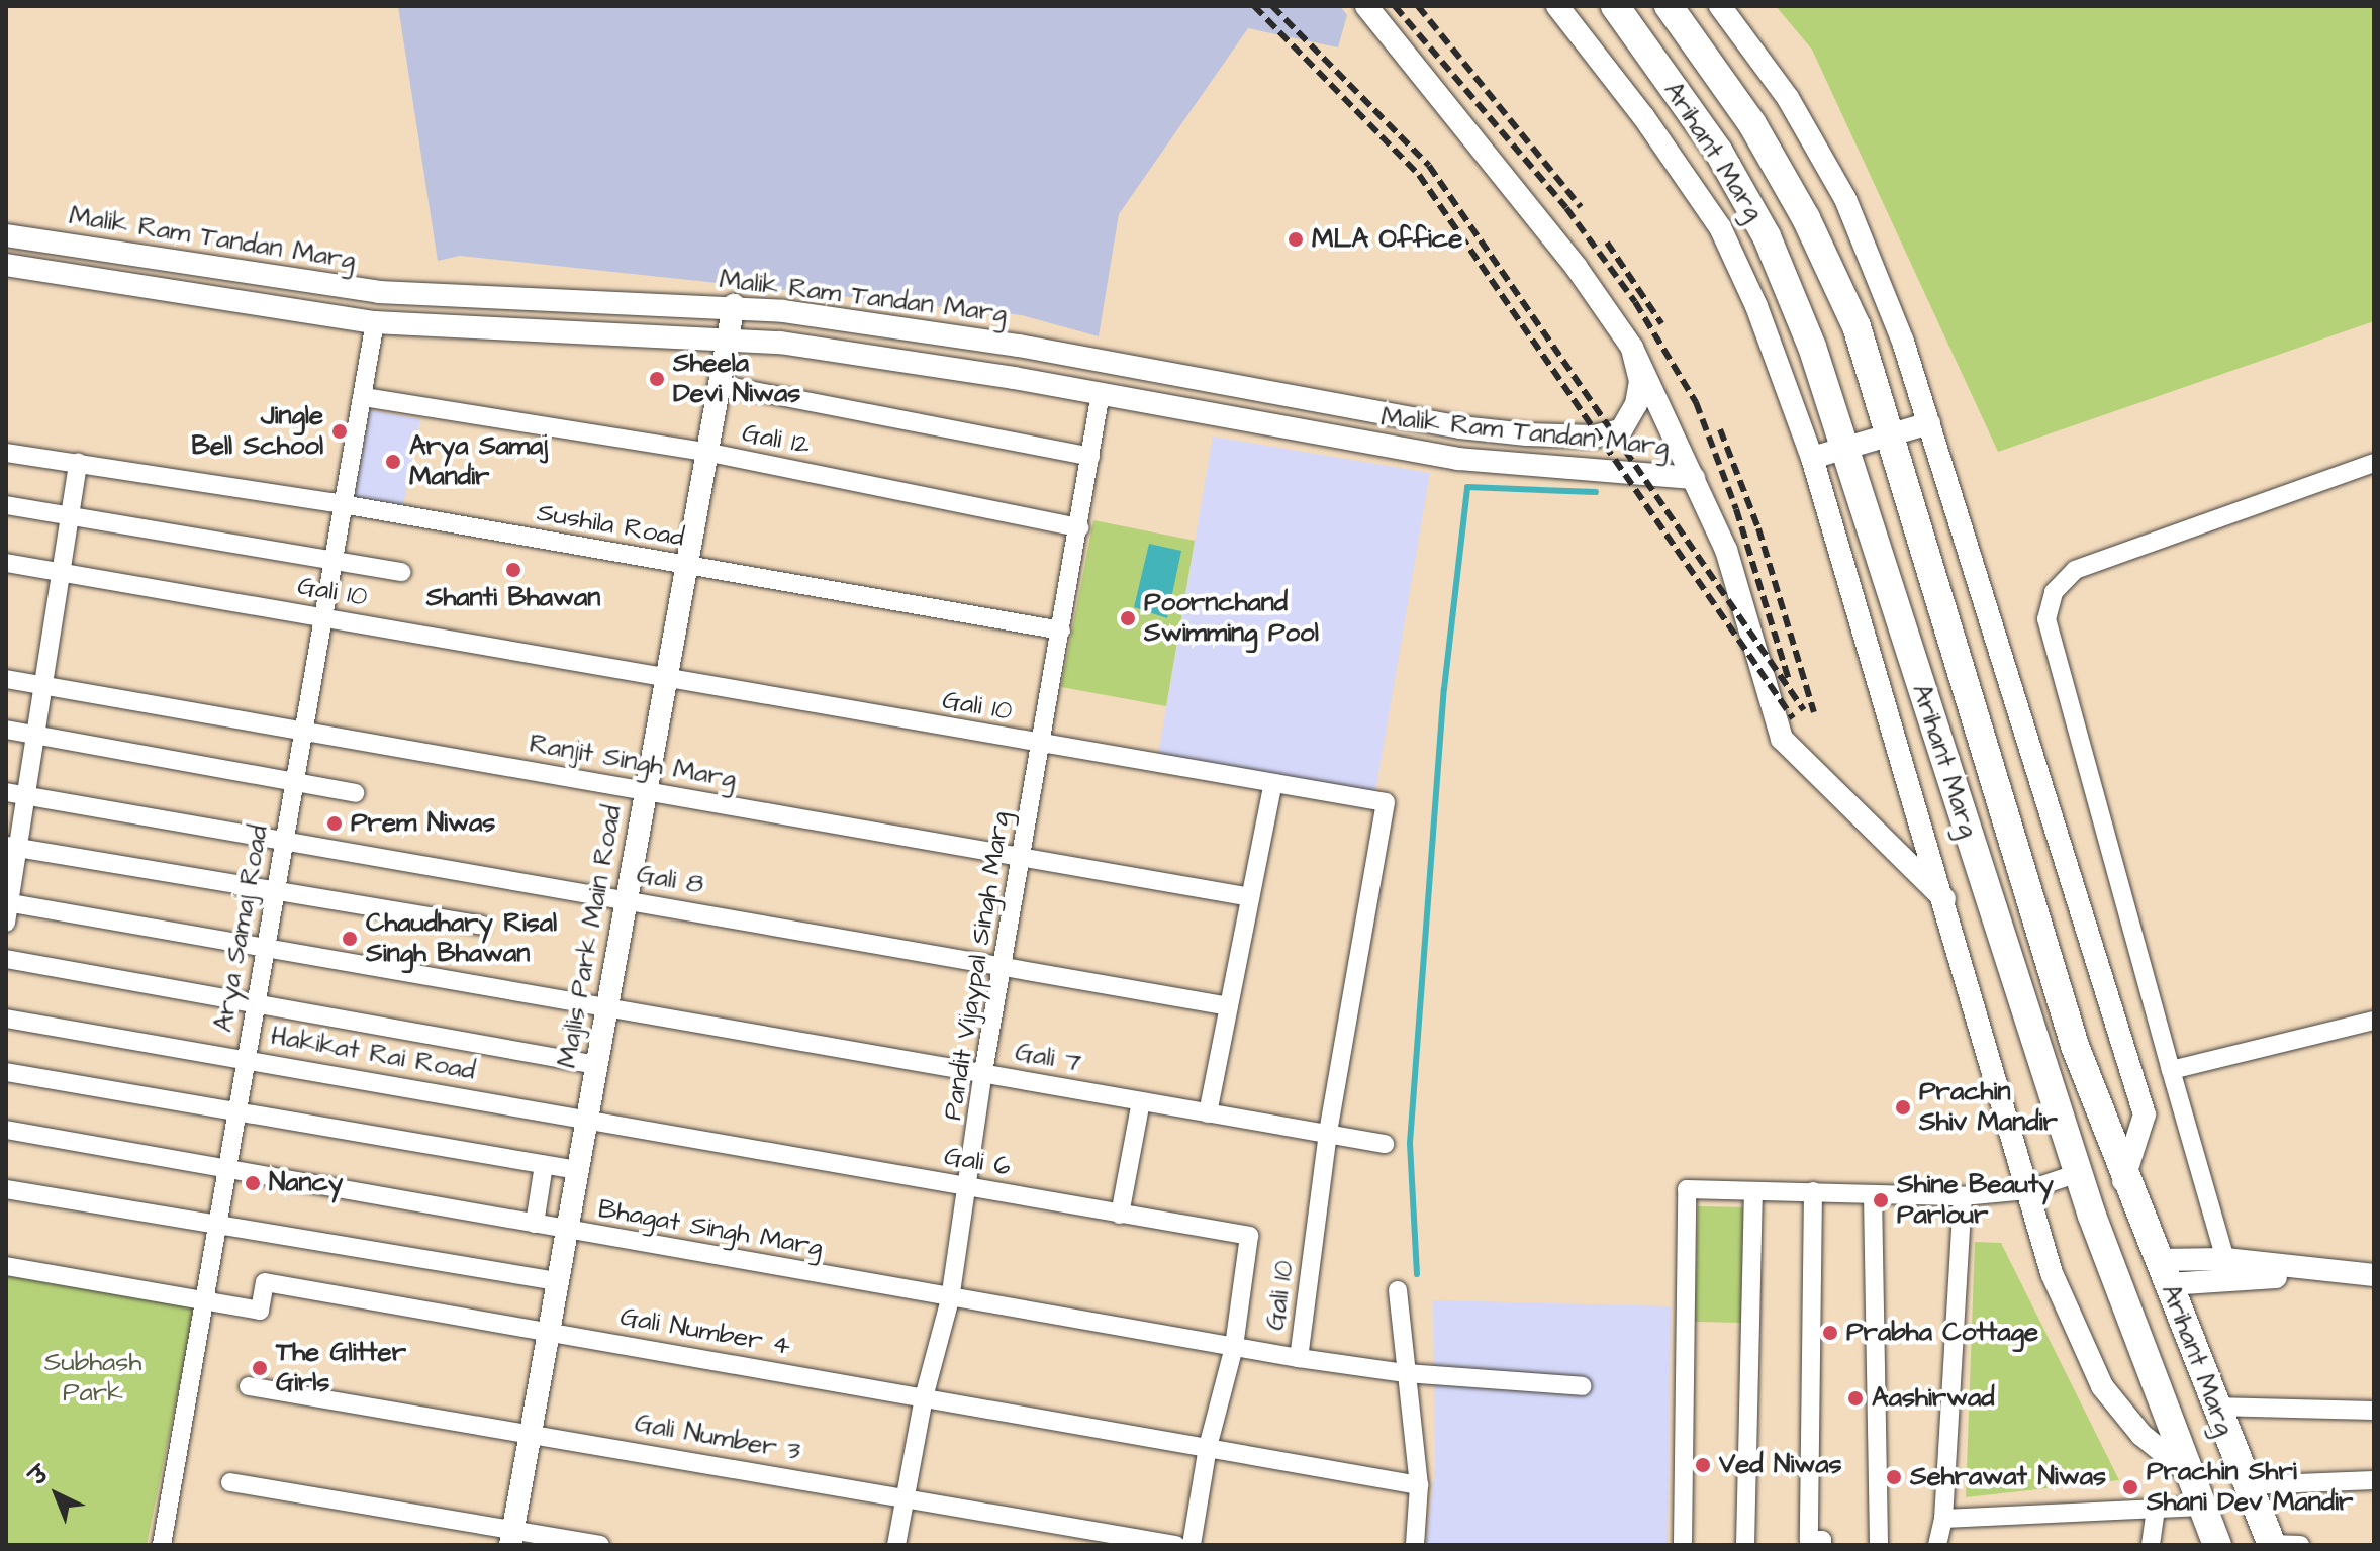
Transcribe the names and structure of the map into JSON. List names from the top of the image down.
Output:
{
  "streets": {
    "main road": ["Arihant Marg"],
    "street": [
      "Malik Ram Tandan Marg",
      "Gali 12",
      "Sushila Road",
      "Gali 10",
      "Ranjit Singh Marg",
      "Gali 8",
      "Arya Samaj Road",
      "Majlis Park Main Road",
      "Pandit Vijaypal Singh Marg",
      "Hakikat Rai Road",
      "Gali 7",
      "Gali 6",
      "Bhagat Singh Marg",
      "Gali Number 4",
      "Gali Number 3"
    ]
  },
  "crossings": [
    ["Malik Ram Tandan Marg", "Arya Samaj Road"],
    ["Malik Ram Tandan Marg", "Majlis Park Main Road"],
    ["Malik Ram Tandan Marg", "Pandit Vijaypal Singh Marg"],
    ["Gali 12", "Arya Samaj Road"],
    ["Gali 12", "Majlis Park Main Road"],
    ["Gali 12", "Pandit Vijaypal Singh Marg"],
    ["Sushila Road", "Arya Samaj Road"],
    ["Sushila Road", "Majlis Park Main Road"],
    ["Sushila Road", "Pandit Vijaypal Singh Marg"],
    ["Gali 10", "Arya Samaj Road"],
    ["Gali 10", "Majlis Park Main Road"],
    ["Gali 10", "Pandit Vijaypal Singh Marg"],
    ["Gali 10", "Gali 7"],
    ["Gali 10", "Bhagat Singh Marg"],
    ["Ranjit Singh Marg", "Arya Samaj Road"],
    ["Ranjit Singh Marg", "Majlis Park Main Road"],
    ["Ranjit Singh Marg", "Pandit Vijaypal Singh Marg"],
    ["Gali 8", "Arya Samaj Road"],
    ["Gali 8", "Majlis Park Main Road"],
    ["Gali 8", "Pandit Vijaypal Singh Marg"],
    ["Arya Samaj Road", "Hakikat Rai Road"],
    ["Arya Samaj Road", "Gali 7"],
    ["Arya Samaj Road", "Bhagat Singh Marg"],
    ["Arya Samaj Road", "Gali Number 4"],
    ["Majlis Park Main Road", "Hakikat Rai Road"],
    ["Majlis Park Main Road", "Gali 7"],
    ["Majlis Park Main Road", "Gali 6"],
    ["Majlis Park Main Road", "Bhagat Singh Marg"],
    ["Majlis Park Main Road", "Gali Number 4"],
    ["Majlis Park Main Road", "Gali Number 3"],
    ["Pandit Vijaypal Singh Marg", "Gali 7"],
    ["Pandit Vijaypal Singh Marg", "Gali 6"],
    ["Pandit Vijaypal Singh Marg", "Bhagat Singh Marg"],
    ["Pandit Vijaypal Singh Marg", "Gali Number 4"],
    ["Pandit Vijaypal Singh Marg", "Gali Number 3"],
    ["Hakikat Rai Road", "Gali 6"],
    ["Gali 6", "Bhagat Singh Marg"]
  ],
  "parks": ["Subhash Park"],
  "places": [
    "MLA Office",
    "Sheela Devi Niwas",
    "Jingle Bell School",
    "Arya Samaj Mandir",
    "Shanti Bhawan",
    "Poornchand Swimming Pool",
    "Prem Niwas",
    "Chaudhary Risal Singh Bhawan",
    "Prachin Shiv Mandir",
    "Nancy",
    "Shine Beauty Parlour",
    "Prabha Cottage",
    "The Glitter Girls",
    "Aashirwad",
    "Ved Niwas",
    "Sehrawat Niwas",
    "Prachin Shri Shani Dev Mandir"
  ],
  "north": "top left"
}
